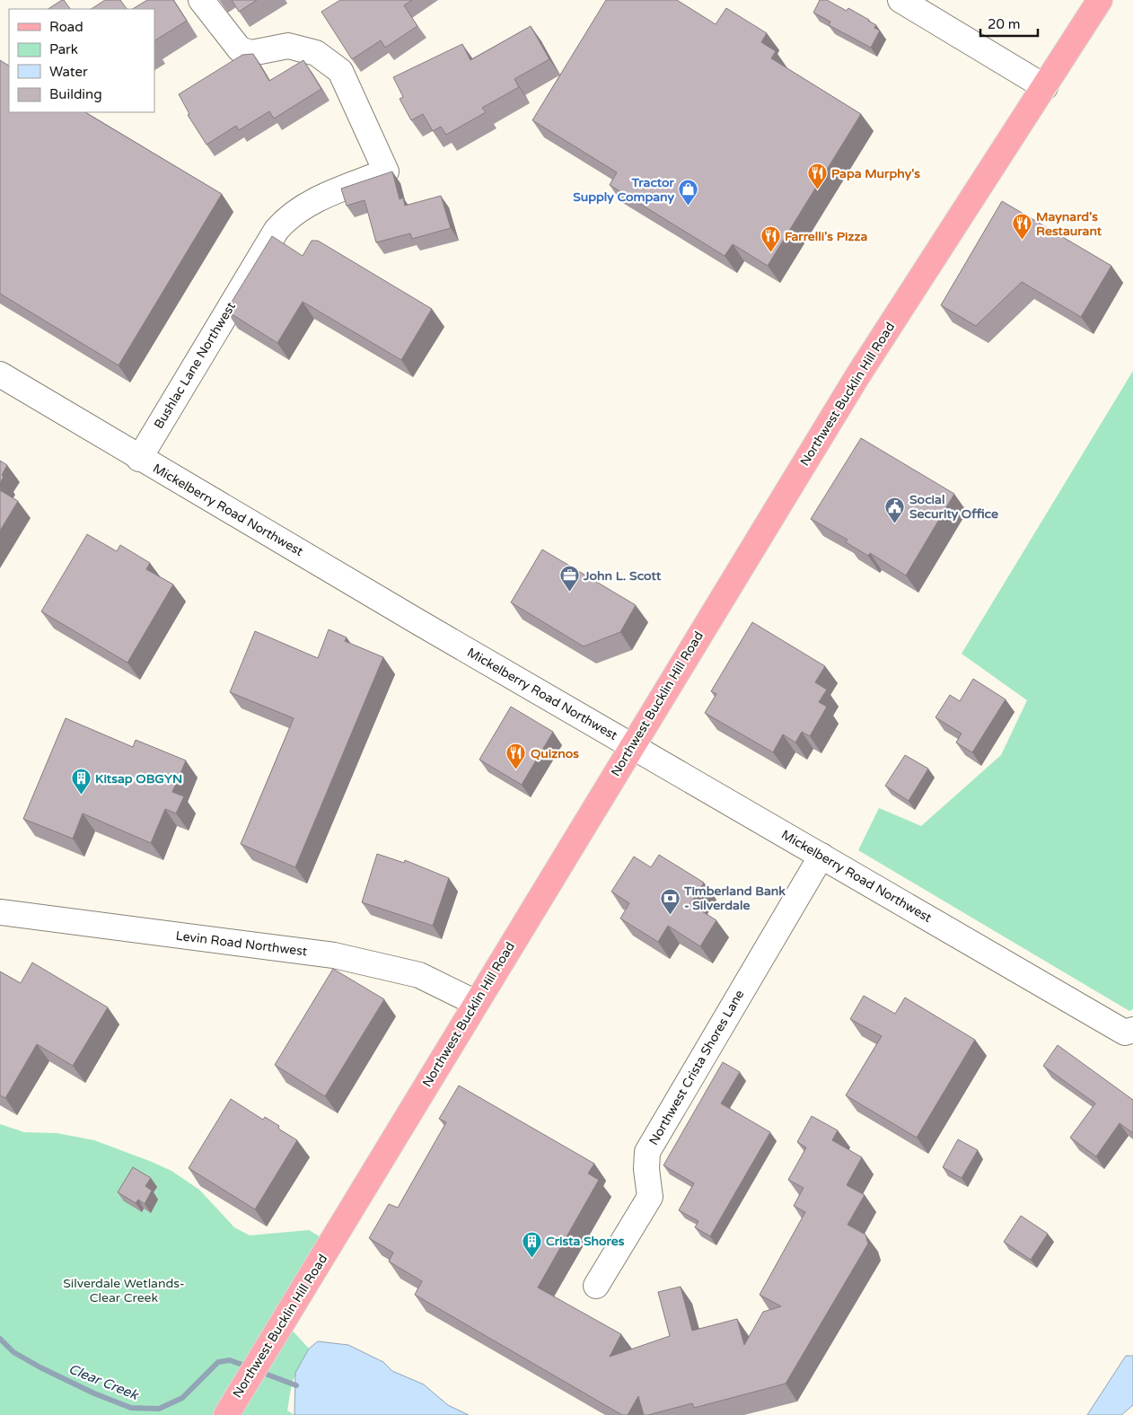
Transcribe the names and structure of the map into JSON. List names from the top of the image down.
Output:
{
  "streets": {
    "main road": ["Northwest Bucklin Hill Road"],
    "street": [
      "Bushlac Lane Northwest",
      "Mickelberry Road Northwest",
      "Levin Road Northwest",
      "Northwest Crista Shores Lane"
    ]
  },
  "crossings": [
    ["Bushlac Lane Northwest", "Mickelberry Road Northwest"],
    ["Northwest Bucklin Hill Road", "Mickelberry Road Northwest"],
    ["Northwest Bucklin Hill Road", "Levin Road Northwest"],
    ["Mickelberry Road Northwest", "Northwest Crista Shores Lane"]
  ],
  "water": ["Clear Creek"],
  "parks": ["Silverdale Wetlands- Clear Creek"],
  "places": {
    "restaurant": [
      "Papa Murphy's",
      "Maynard's Restaurant",
      "Farrelli's Pizza",
      "Quiznos"
    ],
    "shop": ["Tractor Supply Company"],
    "public building": ["Social Security Office"],
    "office": ["John L. Scott"],
    "building": ["Kitsap OBGYN", "Crista Shores"],
    "bank": ["Timberland Bank - Silverdale"]
  },
  "legend": [
    "Road",
    "Park",
    "Water",
    "Building"
  ],
  "scale_bar": "20 m"
}
